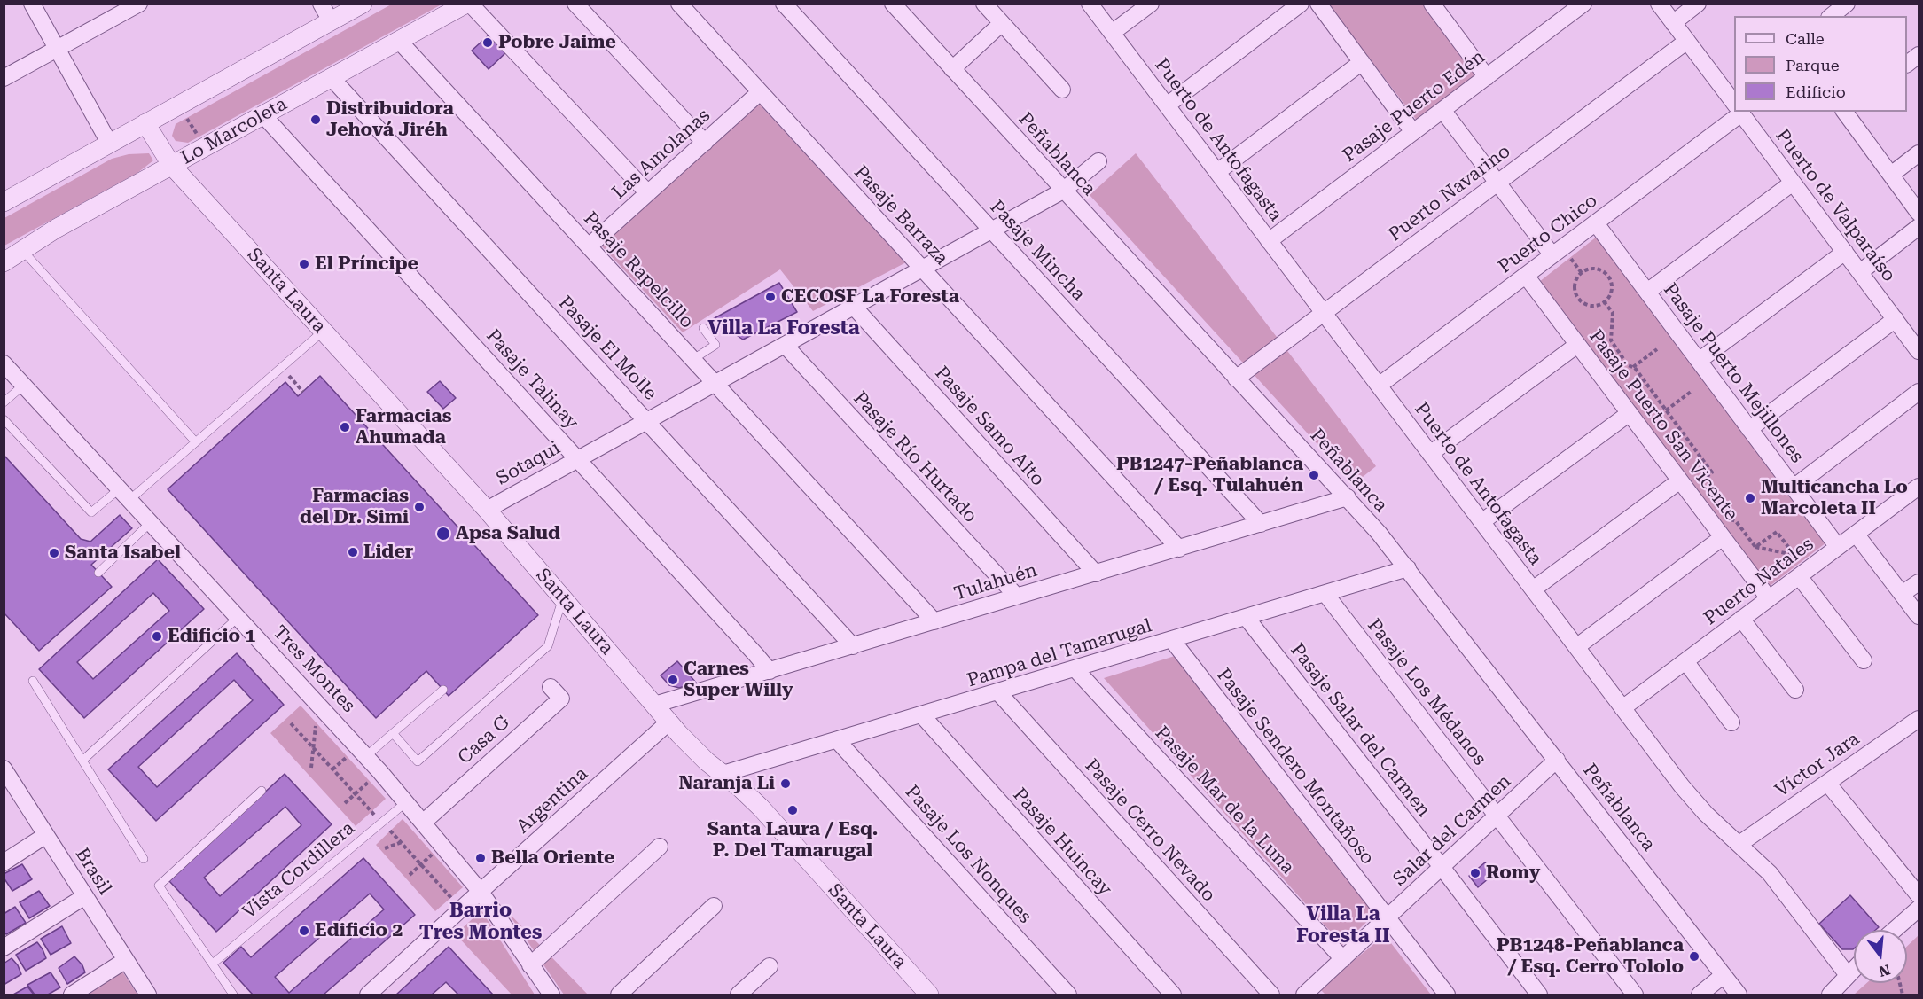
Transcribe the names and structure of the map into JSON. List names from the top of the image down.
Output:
{
  "streets": {
    "street": [
      "Pasaje Puerto Edén",
      "Lo Marcoleta",
      "Puerto de Antofagasta",
      "Las Amolanas",
      "Peñablanca",
      "Puerto Navarino",
      "Puerto de Valparaíso",
      "Pasaje Barraza",
      "Puerto Chico",
      "Pasaje Mincha",
      "Pasaje Rapelcillo",
      "Santa Laura",
      "Pasaje El Molle",
      "Pasaje Puerto Mejillones",
      "Pasaje Talinay",
      "Pasaje Puerto San Vicente",
      "Pasaje Samo Alto",
      "Pasaje Río Hurtado",
      "Sotaqui",
      "Puerto Natales",
      "Tulahuén",
      "Pampa del Tamarugal",
      "Tres Montes",
      "Pasaje Los Médanos",
      "Pasaje Salar del Carmen",
      "Casa G",
      "Víctor Jara",
      "Pasaje Sendero Montañoso",
      "Argentina",
      "Pasaje Mar de la Luna",
      "Pasaje Cerro Nevado",
      "Salar del Carmen",
      "Pasaje Huincay",
      "Pasaje Los Nonques",
      "Brasil"
    ],
    "lane": ["Vista Cordillera"]
  },
  "crossings": [
    ["Pasaje Puerto Edén", "Puerto de Antofagasta"],
    ["Lo Marcoleta", "Pasaje Rapelcillo"],
    ["Lo Marcoleta", "Santa Laura"],
    ["Lo Marcoleta", "Pasaje El Molle"],
    ["Lo Marcoleta", "Pasaje Talinay"],
    ["Puerto de Antofagasta", "Puerto Navarino"],
    ["Puerto de Antofagasta", "Puerto Chico"],
    ["Puerto de Antofagasta", "Puerto Natales"],
    ["Puerto de Antofagasta", "Víctor Jara"],
    ["Las Amolanas", "Pasaje Barraza"],
    ["Las Amolanas", "Pasaje Rapelcillo"],
    ["Peñablanca", "Puerto Navarino"],
    ["Peñablanca", "Sotaqui"],
    ["Peñablanca", "Tulahuén"],
    ["Peñablanca", "Pampa del Tamarugal"],
    ["Peñablanca", "Salar del Carmen"],
    ["Puerto Navarino", "Puerto de Valparaíso"],
    ["Pasaje Barraza", "Sotaqui"],
    ["Pasaje Barraza", "Tulahuén"],
    ["Puerto Chico", "Pasaje Puerto Mejillones"],
    ["Puerto Chico", "Pasaje Puerto San Vicente"],
    ["Pasaje Mincha", "Sotaqui"],
    ["Pasaje Mincha", "Tulahuén"],
    ["Pasaje Rapelcillo", "Sotaqui"],
    ["Pasaje Rapelcillo", "Tulahuén"],
    ["Santa Laura", "Sotaqui"],
    ["Santa Laura", "Tulahuén"],
    ["Santa Laura", "Pampa del Tamarugal"],
    ["Santa Laura", "Argentina"],
    ["Pasaje El Molle", "Sotaqui"],
    ["Pasaje El Molle", "Tulahuén"],
    ["Pasaje Puerto Mejillones", "Puerto Natales"],
    ["Pasaje Talinay", "Sotaqui"],
    ["Pasaje Talinay", "Tulahuén"],
    ["Pasaje Puerto San Vicente", "Puerto Natales"],
    ["Pasaje Samo Alto", "Sotaqui"],
    ["Pasaje Samo Alto", "Tulahuén"],
    ["Pasaje Río Hurtado", "Sotaqui"],
    ["Pasaje Río Hurtado", "Tulahuén"],
    ["Pampa del Tamarugal", "Pasaje Los Médanos"],
    ["Pampa del Tamarugal", "Pasaje Salar del Carmen"],
    ["Pampa del Tamarugal", "Pasaje Sendero Montañoso"],
    ["Pampa del Tamarugal", "Pasaje Mar de la Luna"],
    ["Pampa del Tamarugal", "Pasaje Cerro Nevado"],
    ["Pampa del Tamarugal", "Pasaje Huincay"],
    ["Pampa del Tamarugal", "Pasaje Los Nonques"],
    ["Tres Montes", "Casa G"],
    ["Tres Montes", "Argentina"],
    ["Tres Montes", "Vista Cordillera"],
    ["Pasaje Los Médanos", "Salar del Carmen"],
    ["Pasaje Salar del Carmen", "Salar del Carmen"],
    ["Pasaje Sendero Montañoso", "Salar del Carmen"],
    ["Pasaje Mar de la Luna", "Salar del Carmen"]
  ],
  "districts": ["Villa La Foresta", "Barrio Tres Montes", "Villa La Foresta II"],
  "places": [
    "Pobre Jaime",
    "Distribuidora Jehová Jiréh",
    "El Príncipe",
    "CECOSF La Foresta",
    "Farmacias Ahumada",
    "PB1247-Peñablanca / Esq. Tulahuén",
    "Multicancha Lo Marcoleta II",
    "Farmacias del Dr. Simi",
    "Apsa Salud",
    "Lider",
    "Santa Isabel",
    "Edificio 1",
    "Carnes Super Willy",
    "Naranja Li",
    "Santa Laura / Esq. P. Del Tamarugal",
    "Bella Oriente",
    "Romy",
    "Edificio 2",
    "PB1248-Peñablanca / Esq. Cerro Tololo"
  ],
  "legend": ["Calle", "Parque", "Edificio"],
  "north": "bottom"
}
